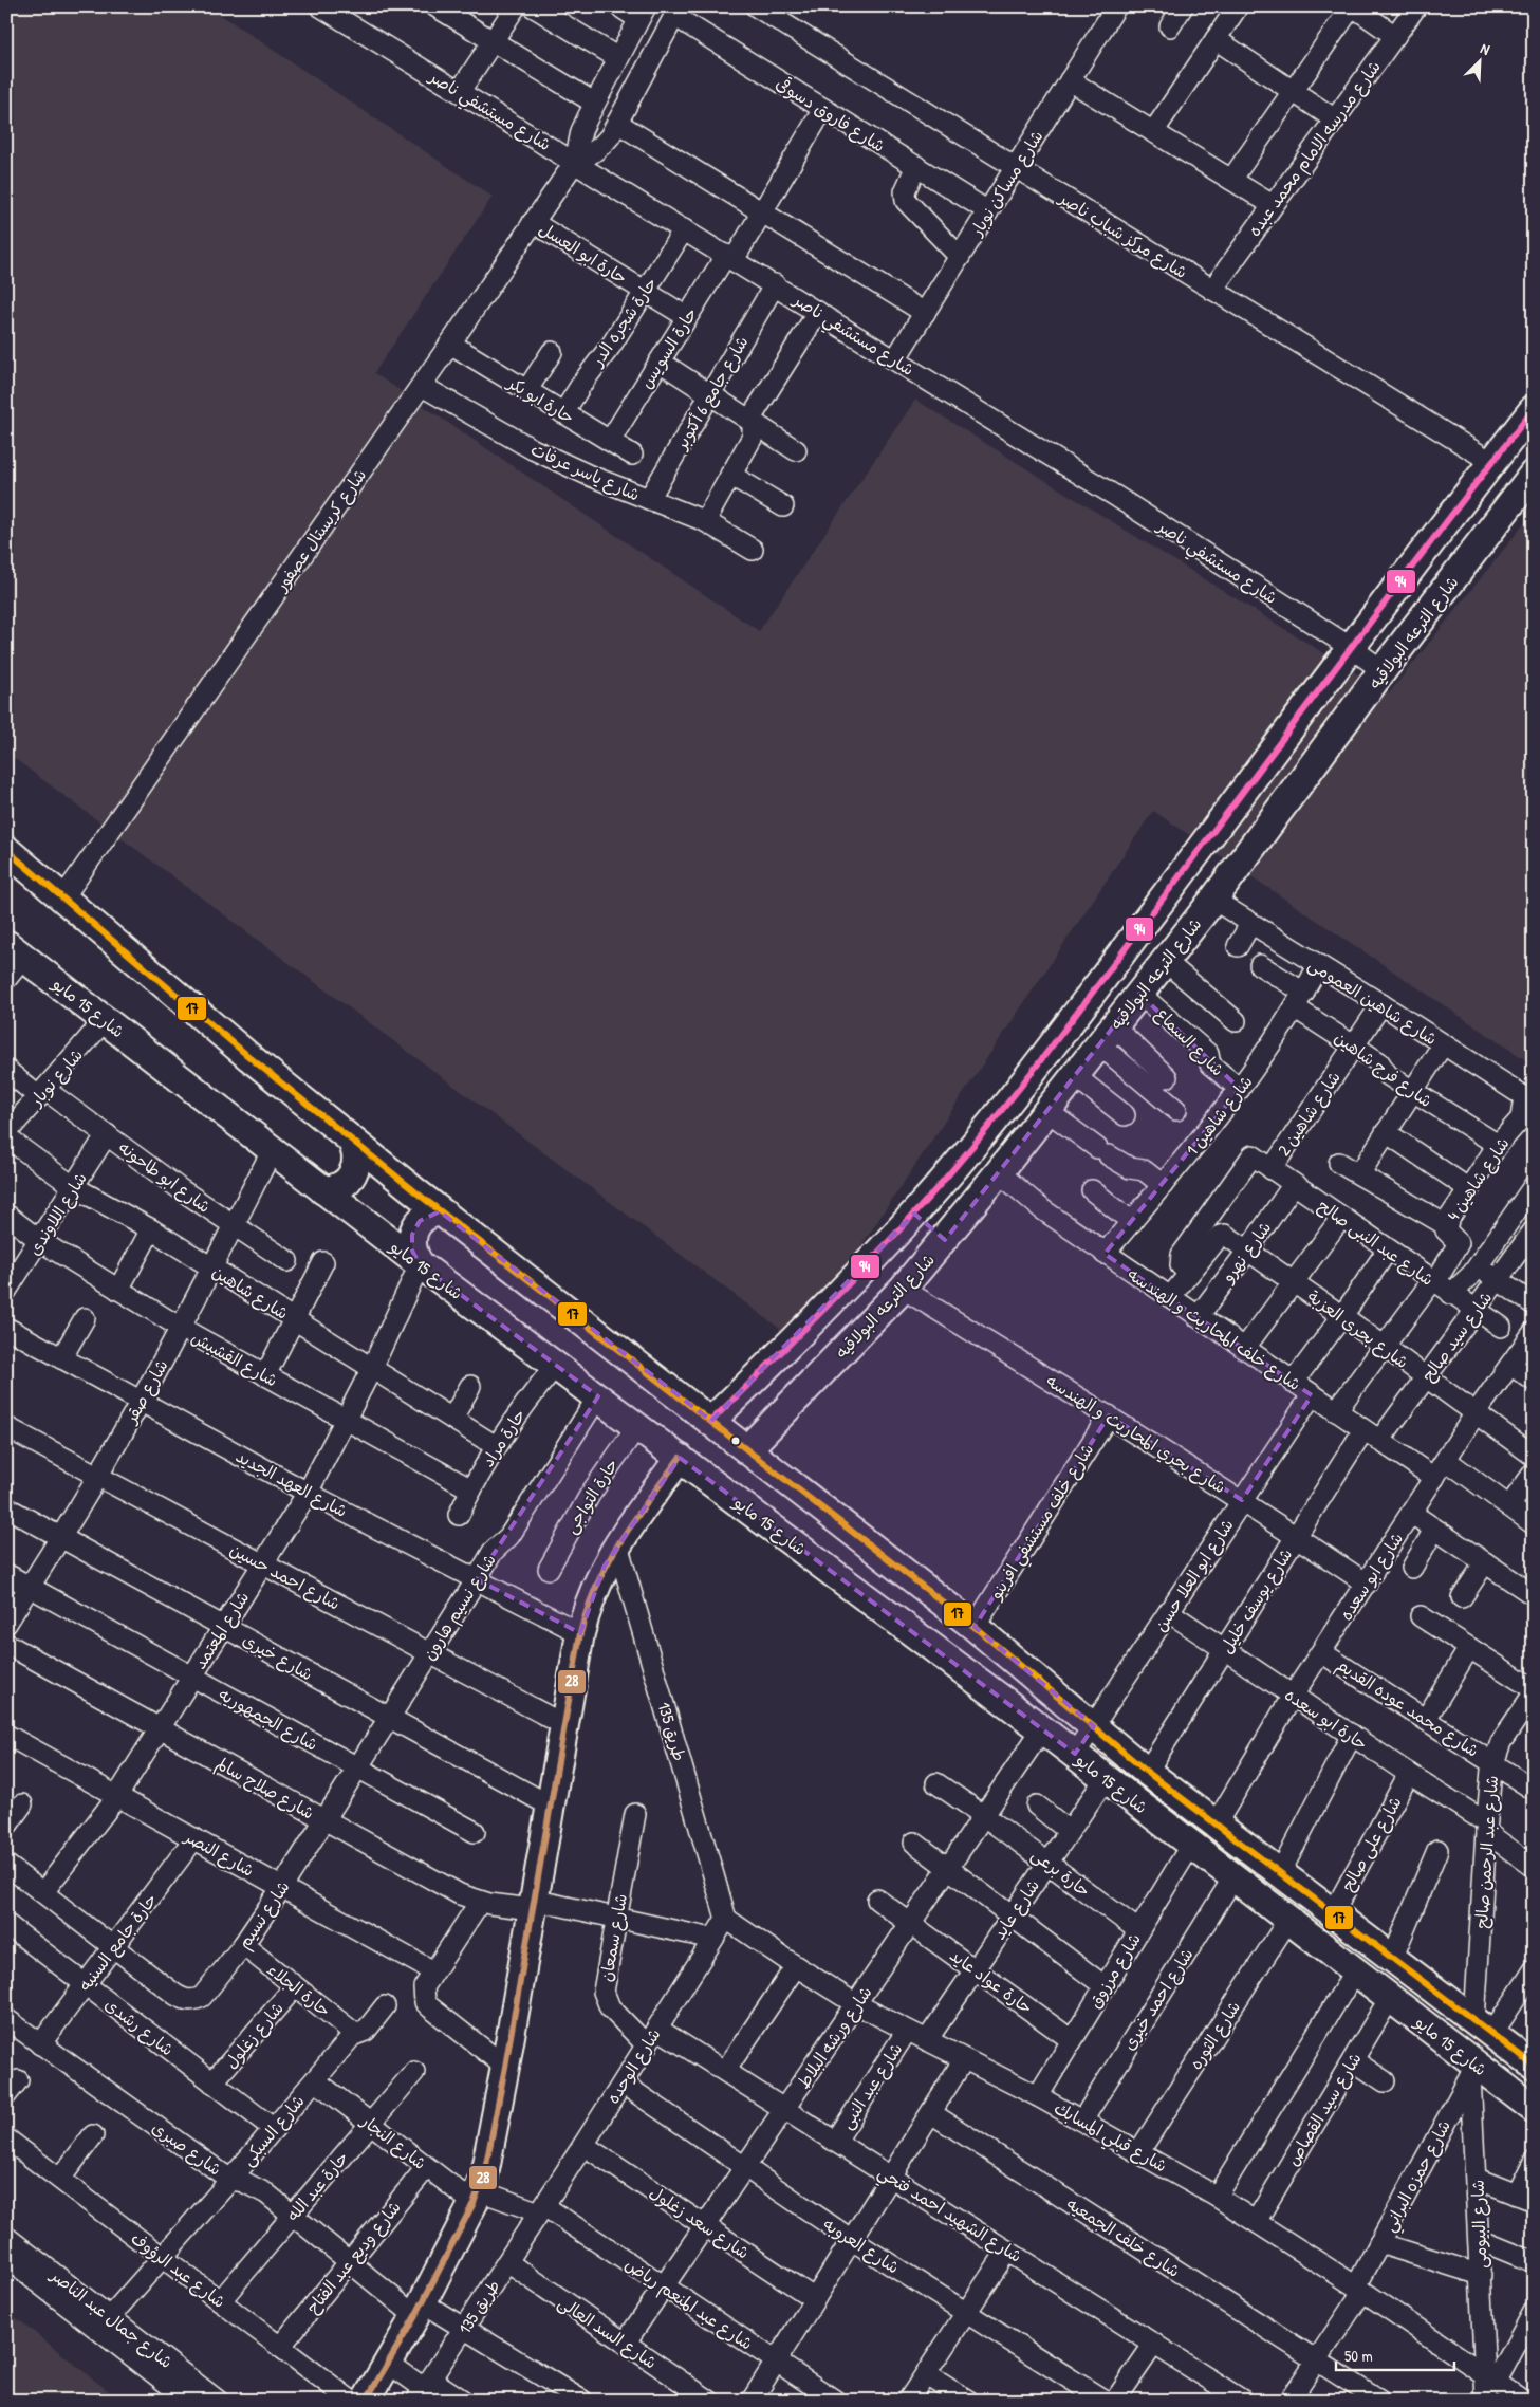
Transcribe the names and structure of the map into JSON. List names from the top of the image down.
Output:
{
  "streets": {
    "main road": ["شارع الترعه البولاقيه", "شارع 15 مايو"],
    "street": [
      "شارع مستشفي ناصر",
      "شارع فاروق دسوقى",
      "شارع مدرسه الامام محمد عبده",
      "شارع مساكن نوبار",
      "شارع مركز شباب ناصر",
      "حارة ابو العسل",
      "حارة شجره الدر",
      "حارة السويس",
      "شارع جامع 6 أكتوبر",
      "حارة ابو بكر",
      "شارع ياسر عرفات",
      "شارع كريستال عصفور",
      "شارع شاهين العمومى",
      "شارع السماع",
      "شارع فرج شاهين",
      "شارع نوبار",
      "شارع شاهين 2",
      "شارع شاهين 1",
      "شارع ابو طاحونه",
      "شارع شاهين 4",
      "شارع اللاوندى",
      "شارع عبد النبى صالح",
      "شارع نهرو",
      "شارع شاهين",
      "شارع خلف المحاريث و الهندسه",
      "شارع بحرى العزبة",
      "شارع سيد صالح",
      "شارع القشيش",
      "شارع صقر",
      "شارع بحري المحاريث و الهندسه",
      "حارة مراد",
      "شارع العهد الجديد",
      "حارة التواجى",
      "شارع خلف مستشفي افرينو",
      "شارع ابو العلا حسن",
      "شارع احمد حسين",
      "شارع ابو سعده",
      "شارع يوسف خليل",
      "شارع نسيم هارون",
      "شارع المعتمد",
      "شارع خيرى",
      "شارع محمد عوده القديم",
      "شارع الجمهوريه",
      "حارة ابو سعده",
      "طريق 135",
      "شارع صلاح سالم",
      "شارع على صالح",
      "شارع عبد الرحمن صالح",
      "شارع النصر",
      "حارة برعى",
      "شارع عايد",
      "شارع نسيم",
      "شارع سمعان",
      "حارة جامع السنيه",
      "شارع مرزوق",
      "حارة عواد عايد",
      "حارة الجلاء",
      "شارع احمد خيرى",
      "شارع رشدى",
      "شارع زغلول",
      "شارع الثوره",
      "شارع ورشه البلاط",
      "شارع الوحده",
      "شارع عبد النبى",
      "شارع سيد القصاص",
      "شارع السبكى",
      "شارع قبلي المسابك",
      "شارع النجار",
      "شارع صبرى",
      "شارع حمزه البراني",
      "حارة عبد الله",
      "شارع الشهيد احمد فتحي",
      "شارع سعد زغلول",
      "شارع البيومى",
      "شارع خلف الجمعيه",
      "شارع العروبه",
      "شارع وديع عبد الفتاح",
      "شارع عبد الرؤوف",
      "شارع عبد المنعم رياض",
      "شارع جمال عبد الناصر",
      "شارع السد العالى"
    ]
  },
  "crossings": [
    ["شارع مستشفي ناصر", "شارع مساكن نوبار"],
    ["شارع مستشفي ناصر", "حارة شجره الدر"],
    ["شارع مستشفي ناصر", "حارة السويس"],
    ["شارع مستشفي ناصر", "شارع جامع 6 أكتوبر"],
    ["شارع مستشفي ناصر", "شارع كريستال عصفور"],
    ["شارع مستشفي ناصر", "شارع الترعه البولاقيه"],
    ["شارع فاروق دسوقى", "شارع مساكن نوبار"],
    ["شارع فاروق دسوقى", "حارة السويس"],
    ["شارع فاروق دسوقى", "شارع كريستال عصفور"],
    ["شارع مدرسه الامام محمد عبده", "شارع مركز شباب ناصر"],
    ["شارع مساكن نوبار", "شارع مركز شباب ناصر"],
    ["حارة ابو العسل", "حارة شجره الدر"],
    ["حارة ابو العسل", "حارة السويس"],
    ["حارة ابو العسل", "شارع كريستال عصفور"],
    ["حارة شجره الدر", "حارة ابو بكر"],
    ["حارة السويس", "حارة ابو بكر"],
    ["شارع جامع 6 أكتوبر", "شارع ياسر عرفات"],
    ["حارة ابو بكر", "شارع كريستال عصفور"],
    ["شارع ياسر عرفات", "شارع كريستال عصفور"],
    ["شارع كريستال عصفور", "شارع 15 مايو"],
    ["شارع الترعه البولاقيه", "شارع شاهين العمومى"],
    ["شارع الترعه البولاقيه", "شارع 15 مايو"],
    ["شارع الترعه البولاقيه", "شارع السماع"],
    ["شارع الترعه البولاقيه", "شارع خلف المحاريث و الهندسه"],
    ["شارع الترعه البولاقيه", "شارع بحري المحاريث و الهندسه"],
    ["شارع شاهين العمومى", "شارع شاهين 2"],
    ["شارع شاهين العمومى", "شارع شاهين 1"],
    ["شارع شاهين العمومى", "شارع شاهين 4"],
    ["شارع 15 مايو", "شارع نوبار"],
    ["شارع 15 مايو", "شارع صقر"],
    ["شارع 15 مايو", "حارة مراد"],
    ["شارع 15 مايو", "حارة التواجى"],
    ["شارع 15 مايو", "شارع خلف مستشفي افرينو"],
    ["شارع 15 مايو", "شارع ابو العلا حسن"],
    ["شارع 15 مايو", "شارع ابو سعده"],
    ["شارع 15 مايو", "شارع يوسف خليل"],
    ["شارع 15 مايو", "شارع نسيم هارون"],
    ["شارع 15 مايو", "شارع المعتمد"],
    ["شارع 15 مايو", "شارع على صالح"],
    ["شارع 15 مايو", "شارع عبد الرحمن صالح"],
    ["شارع 15 مايو", "شارع عايد"],
    ["شارع 15 مايو", "شارع مرزوق"],
    ["شارع 15 مايو", "شارع احمد خيرى"],
    ["شارع 15 مايو", "شارع الثوره"],
    ["شارع 15 مايو", "شارع ورشه البلاط"],
    ["شارع 15 مايو", "شارع سيد القصاص"],
    ["شارع 15 مايو", "شارع حمزه البراني"],
    ["شارع 15 مايو", "شارع البيومى"],
    ["شارع السماع", "شارع شاهين 1"],
    ["شارع فرج شاهين", "شارع شاهين 2"],
    ["شارع فرج شاهين", "شارع شاهين 1"],
    ["شارع فرج شاهين", "شارع شاهين 4"],
    ["شارع نوبار", "شارع ابو طاحونه"],
    ["شارع نوبار", "شارع شاهين"],
    ["شارع شاهين 2", "شارع عبد النبى صالح"],
    ["شارع شاهين 1", "شارع خلف المحاريث و الهندسه"],
    ["شارع ابو طاحونه", "شارع اللاوندى"],
    ["شارع ابو طاحونه", "شارع صقر"],
    ["شارع شاهين 4", "شارع عبد النبى صالح"],
    ["شارع اللاوندى", "شارع شاهين"],
    ["شارع اللاوندى", "شارع القشيش"],
    ["شارع عبد النبى صالح", "شارع نهرو"],
    ["شارع عبد النبى صالح", "شارع بحرى العزبة"],
    ["شارع عبد النبى صالح", "شارع سيد صالح"],
    ["شارع نهرو", "شارع خلف المحاريث و الهندسه"],
    ["شارع نهرو", "شارع بحرى العزبة"],
    ["شارع شاهين", "شارع صقر"],
    ["شارع شاهين", "حارة مراد"],
    ["شارع شاهين", "شارع المعتمد"],
    ["شارع خلف المحاريث و الهندسه", "شارع سيد صالح"],
    ["شارع خلف المحاريث و الهندسه", "شارع ابو العلا حسن"],
    ["شارع خلف المحاريث و الهندسه", "شارع ابو سعده"],
    ["شارع خلف المحاريث و الهندسه", "شارع يوسف خليل"],
    ["شارع بحرى العزبة", "شارع سيد صالح"],
    ["شارع بحرى العزبة", "شارع ابو سعده"],
    ["شارع سيد صالح", "شارع يوسف خليل"],
    ["شارع القشيش", "شارع صقر"],
    ["شارع القشيش", "حارة مراد"],
    ["شارع القشيش", "شارع المعتمد"],
    ["شارع صقر", "شارع العهد الجديد"],
    ["شارع صقر", "شارع احمد حسين"],
    ["شارع صقر", "شارع خيرى"],
    ["شارع صقر", "شارع الجمهوريه"],
    ["شارع بحري المحاريث و الهندسه", "شارع خلف مستشفي افرينو"],
    ["شارع بحري المحاريث و الهندسه", "شارع ابو العلا حسن"],
    ["شارع بحري المحاريث و الهندسه", "شارع ابو سعده"],
    ["شارع بحري المحاريث و الهندسه", "شارع يوسف خليل"],
    ["شارع العهد الجديد", "شارع نسيم هارون"],
    ["شارع العهد الجديد", "شارع المعتمد"],
    ["شارع ابو العلا حسن", "حارة ابو سعده"],
    ["شارع احمد حسين", "شارع نسيم هارون"],
    ["شارع احمد حسين", "شارع المعتمد"],
    ["شارع ابو سعده", "شارع محمد عوده القديم"],
    ["شارع ابو سعده", "حارة ابو سعده"],
    ["شارع يوسف خليل", "حارة ابو سعده"],
    ["شارع نسيم هارون", "شارع خيرى"],
    ["شارع نسيم هارون", "شارع الجمهوريه"],
    ["شارع نسيم هارون", "شارع صلاح سالم"],
    ["شارع نسيم هارون", "شارع نسيم"],
    ["شارع المعتمد", "شارع خيرى"],
    ["شارع المعتمد", "شارع الجمهوريه"],
    ["شارع المعتمد", "شارع صلاح سالم"],
    ["شارع المعتمد", "شارع النصر"],
    ["شارع محمد عوده القديم", "شارع عبد الرحمن صالح"],
    ["حارة ابو سعده", "شارع على صالح"],
    ["حارة ابو سعده", "شارع عبد الرحمن صالح"],
    ["طريق 135", "شارع الوحده"],
    ["طريق 135", "شارع قبلي المسابك"],
    ["طريق 135", "شارع النجار"],
    ["طريق 135", "شارع صبرى"],
    ["طريق 135", "شارع عبد المنعم رياض"],
    ["طريق 135", "شارع السد العالى"],
    ["شارع صلاح سالم", "شارع نسيم"],
    ["شارع صلاح سالم", "شارع سمعان"],
    ["شارع صلاح سالم", "شارع الوحده"],
    ["شارع النصر", "شارع نسيم"],
    ["شارع النصر", "حارة جامع السنيه"],
    ["حارة برعى", "شارع عايد"],
    ["حارة برعى", "شارع مرزوق"],
    ["حارة برعى", "شارع ورشه البلاط"],
    ["شارع عايد", "حارة عواد عايد"],
    ["شارع عايد", "شارع قبلي المسابك"],
    ["شارع نسيم", "حارة جامع السنيه"],
    ["شارع نسيم", "حارة الجلاء"],
    ["شارع سمعان", "شارع الوحده"],
    ["حارة جامع السنيه", "شارع رشدى"],
    ["حارة جامع السنيه", "شارع صبرى"],
    ["شارع مرزوق", "حارة عواد عايد"],
    ["شارع مرزوق", "شارع قبلي المسابك"],
    ["حارة عواد عايد", "شارع ورشه البلاط"],
    ["حارة الجلاء", "شارع زغلول"],
    ["حارة الجلاء", "شارع السبكى"],
    ["شارع احمد خيرى", "شارع قبلي المسابك"],
    ["شارع رشدى", "شارع زغلول"],
    ["شارع رشدى", "شارع السبكى"],
    ["شارع الثوره", "شارع قبلي المسابك"],
    ["شارع ورشه البلاط", "شارع قبلي المسابك"],
    ["شارع ورشه البلاط", "شارع الشهيد احمد فتحي"],
    ["شارع ورشه البلاط", "شارع سعد زغلول"],
    ["شارع ورشه البلاط", "شارع العروبه"],
    ["شارع ورشه البلاط", "شارع عبد المنعم رياض"],
    ["شارع ورشه البلاط", "شارع السد العالى"],
    ["شارع الوحده", "شارع قبلي المسابك"],
    ["شارع الوحده", "شارع النجار"],
    ["شارع الوحده", "شارع الشهيد احمد فتحي"],
    ["شارع الوحده", "شارع سعد زغلول"],
    ["شارع الوحده", "شارع العروبه"],
    ["شارع الوحده", "شارع عبد المنعم رياض"],
    ["شارع عبد النبى", "شارع قبلي المسابك"],
    ["شارع عبد النبى", "شارع الشهيد احمد فتحي"],
    ["شارع سيد القصاص", "شارع قبلي المسابك"],
    ["شارع السبكى", "شارع النجار"],
    ["شارع السبكى", "شارع صبرى"],
    ["شارع السبكى", "شارع عبد الرؤوف"],
    ["شارع السبكى", "شارع جمال عبد الناصر"],
    ["شارع قبلي المسابك", "شارع حمزه البراني"],
    ["شارع قبلي المسابك", "شارع البيومى"],
    ["شارع النجار", "حارة عبد الله"],
    ["شارع النجار", "شارع وديع عبد الفتاح"],
    ["شارع النجار", "شارع عبد المنعم رياض"],
    ["شارع صبرى", "حارة عبد الله"],
    ["شارع صبرى", "شارع وديع عبد الفتاح"],
    ["شارع حمزه البراني", "شارع البيومى"],
    ["شارع حمزه البراني", "شارع خلف الجمعيه"],
    ["حارة عبد الله", "شارع عبد الرؤوف"],
    ["شارع وديع عبد الفتاح", "شارع عبد الرؤوف"]
  ],
  "lines": ["transit line 94", "transit line 17", "transit line 28"],
  "scale_bar": "50 m",
  "north": "top right"
}
